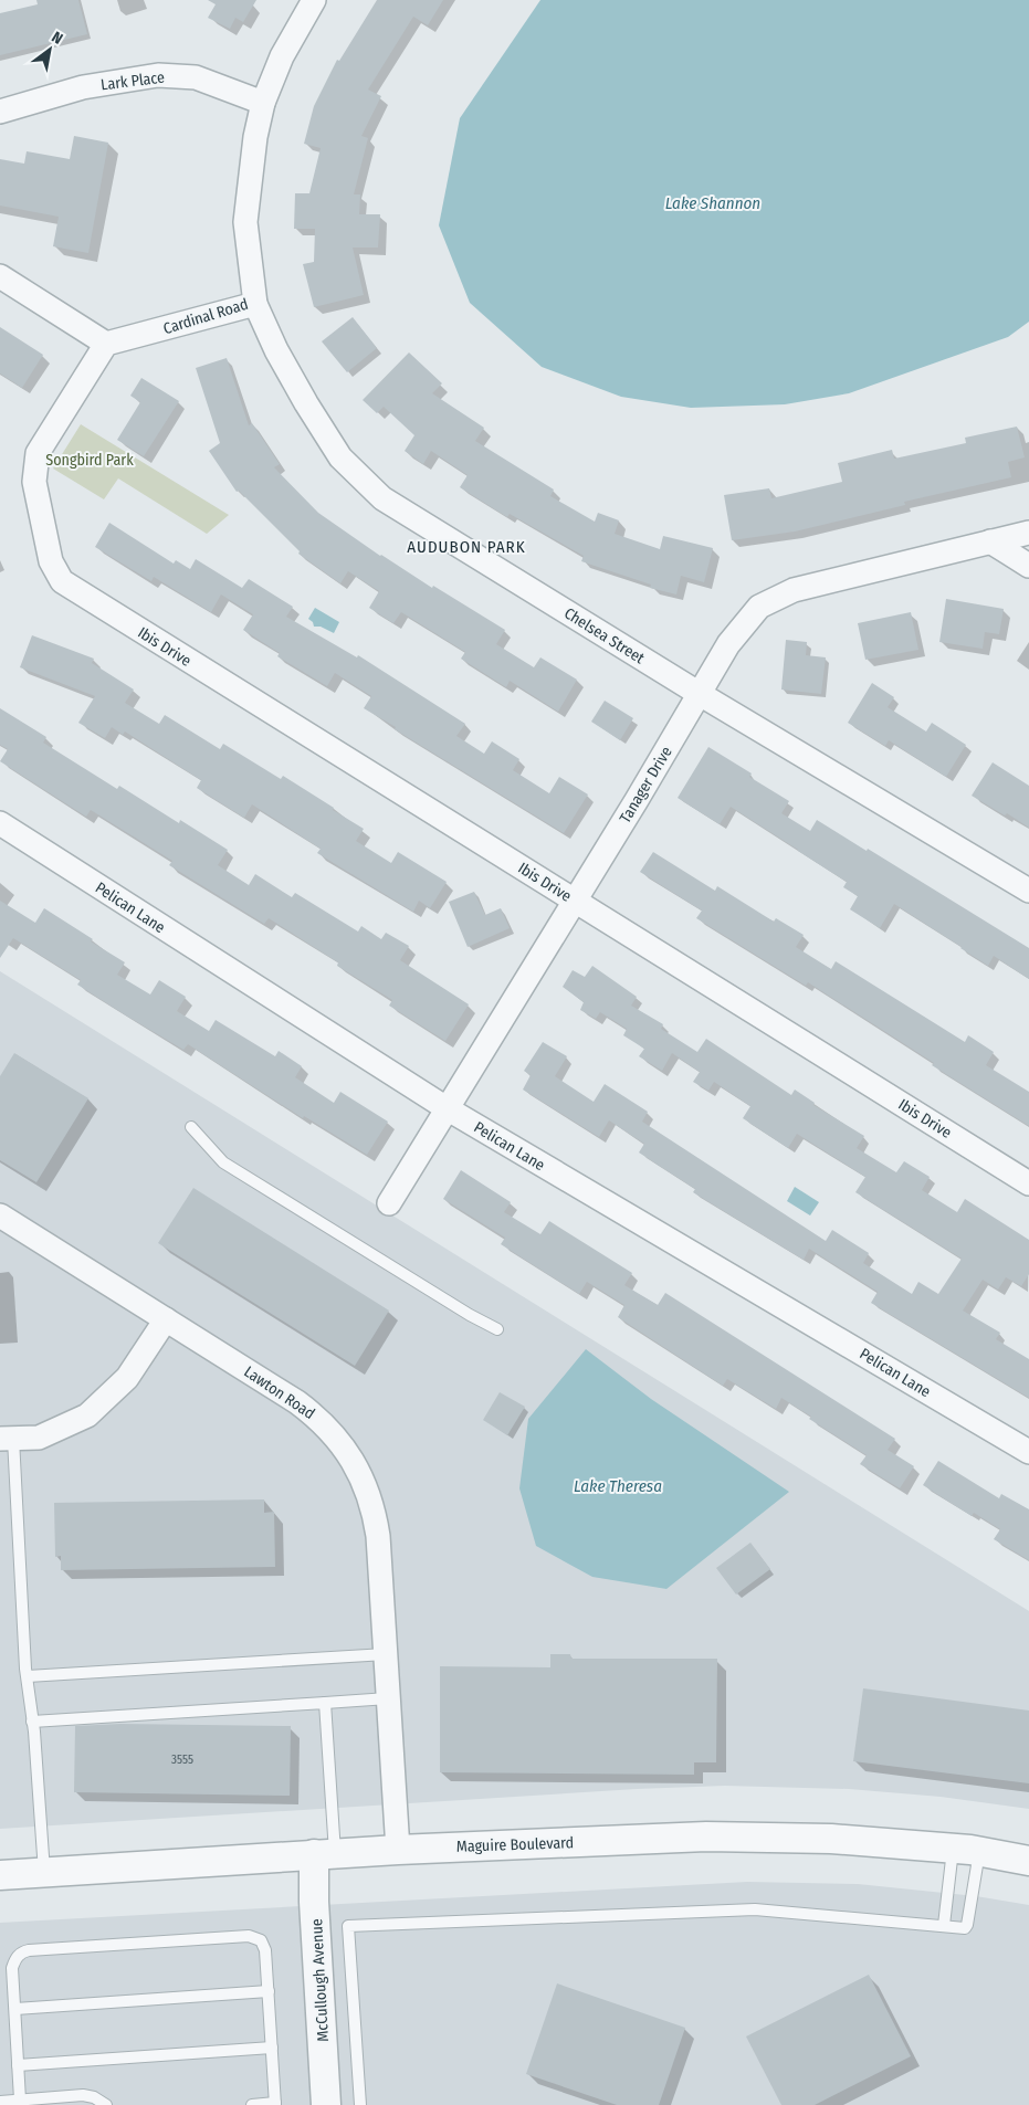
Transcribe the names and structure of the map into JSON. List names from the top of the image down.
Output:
{
  "streets": {
    "street": [
      "Lark Place",
      "Cardinal Road",
      "Chelsea Street",
      "Ibis Drive",
      "Tanager Drive",
      "Pelican Lane",
      "Lawton Road",
      "Maguire Boulevard",
      "McCullough Avenue"
    ]
  },
  "crossings": [
    ["Lark Place", "Cardinal Road"],
    ["Cardinal Road", "Chelsea Street"],
    ["Cardinal Road", "Ibis Drive"],
    ["Chelsea Street", "Tanager Drive"],
    ["Ibis Drive", "Tanager Drive"],
    ["Tanager Drive", "Pelican Lane"],
    ["Lawton Road", "Maguire Boulevard"],
    ["Maguire Boulevard", "McCullough Avenue"]
  ],
  "districts": ["AUDUBON PARK"],
  "water": ["Lake Shannon", "Lake Theresa"],
  "parks": ["Songbird Park"],
  "house_numbers": ["3555"],
  "north": "top right"
}
